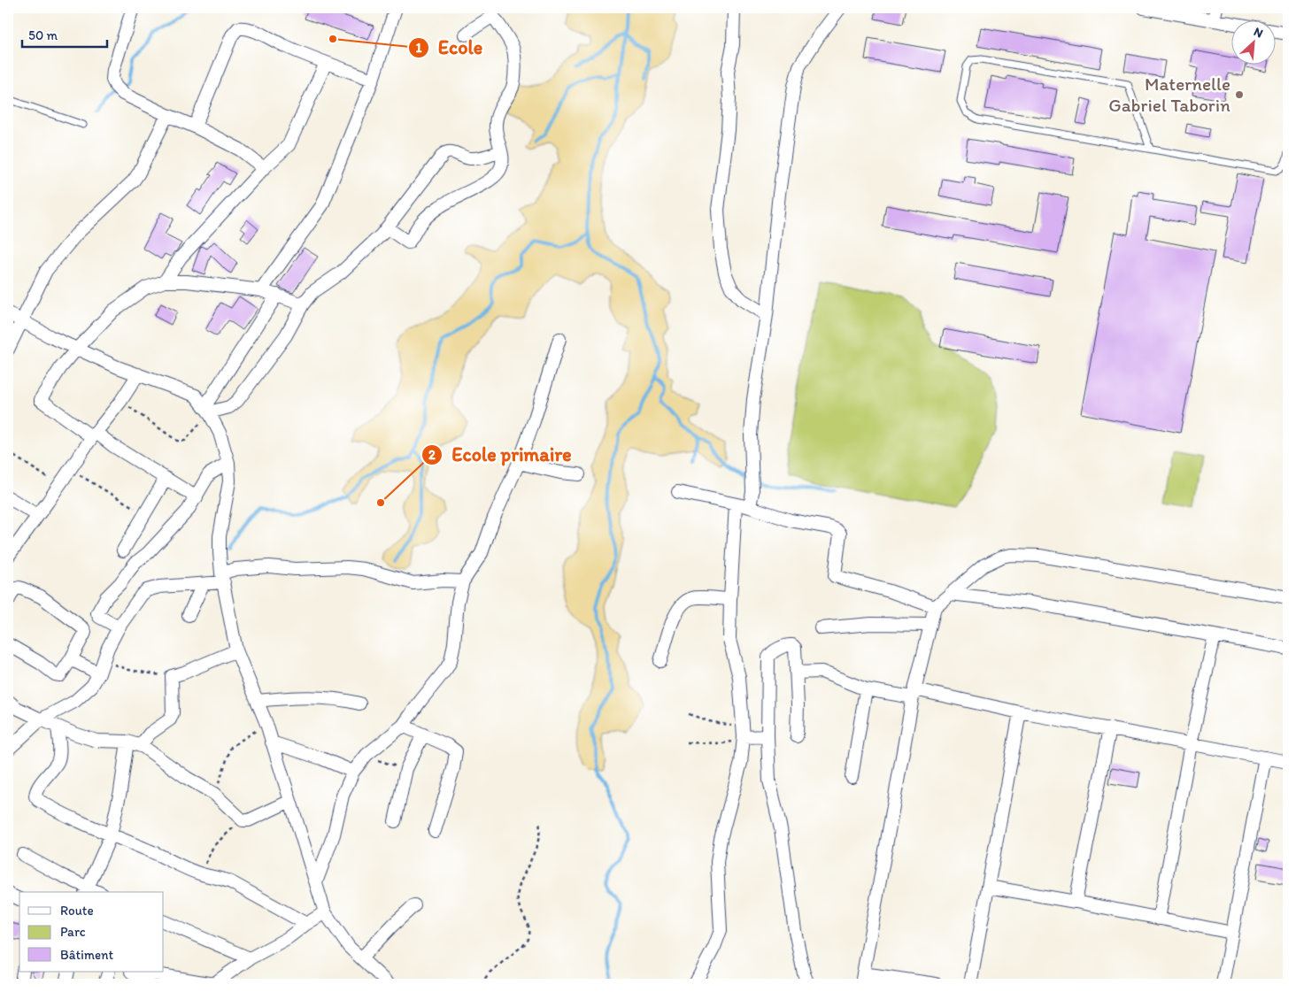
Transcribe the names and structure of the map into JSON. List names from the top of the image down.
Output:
{
  "places": ["Ecole", "Maternelle Gabriel Taborin", "Ecole primaire"],
  "legend": ["Route", "Parc", "Bâtiment"],
  "scale_bar": "50 m",
  "north": "top right"
}
